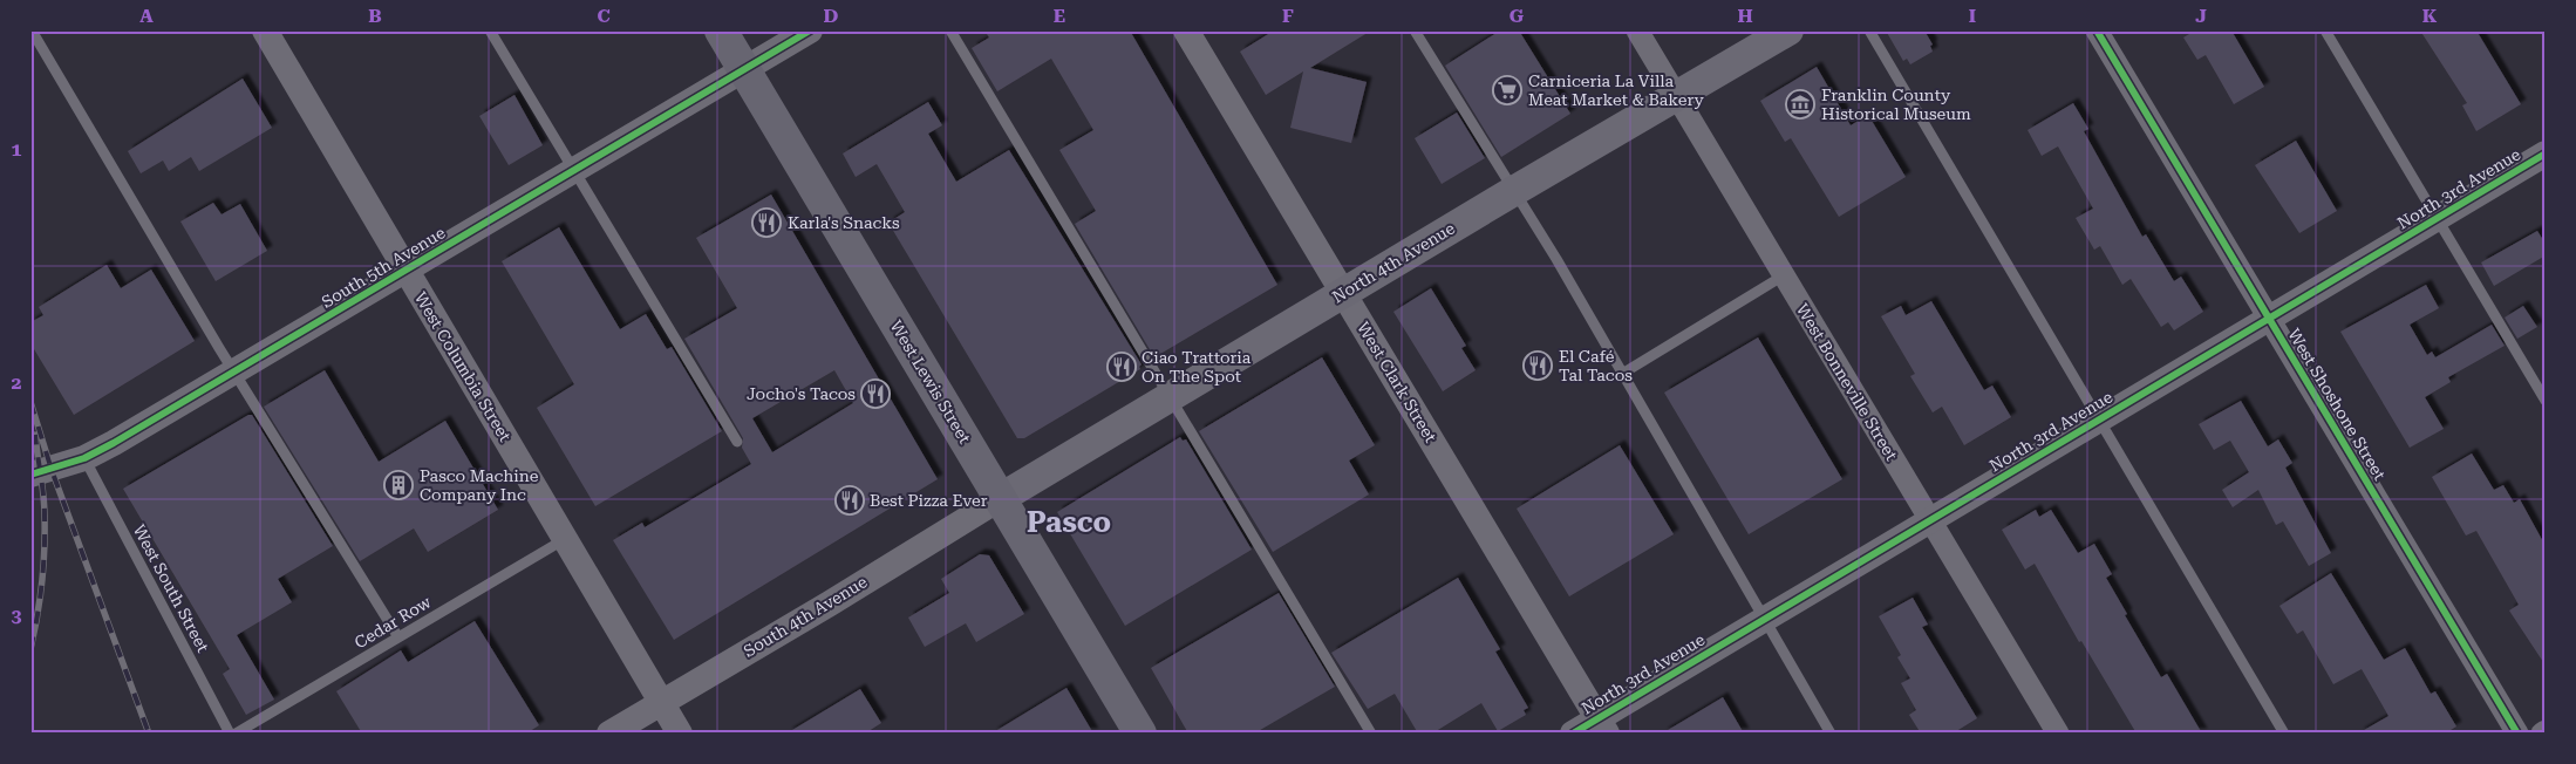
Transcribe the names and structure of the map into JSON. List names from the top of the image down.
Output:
{
  "streets": {
    "main road": ["North 4th Avenue", "West Lewis Street"],
    "street": [
      "North 3rd Avenue",
      "South 5th Avenue",
      "West Columbia Street",
      "West Clark Street",
      "West Bonneville Street",
      "West Shoshone Street",
      "South 4th Avenue"
    ],
    "lane": ["West South Street", "Cedar Row"]
  },
  "crossings": [
    ["North 3rd Avenue", "West Clark Street"],
    ["North 3rd Avenue", "West Bonneville Street"],
    ["North 3rd Avenue", "West Shoshone Street"],
    ["North 4th Avenue", "West Lewis Street"],
    ["North 4th Avenue", "West Clark Street"],
    ["North 4th Avenue", "West Bonneville Street"],
    ["North 4th Avenue", "South 4th Avenue"],
    ["South 5th Avenue", "West Columbia Street"],
    ["South 5th Avenue", "West Lewis Street"],
    ["South 5th Avenue", "West South Street"],
    ["West Columbia Street", "South 4th Avenue"],
    ["West Columbia Street", "Cedar Row"],
    ["West Lewis Street", "South 4th Avenue"]
  ],
  "districts": ["Pasco"],
  "places": {
    "supermarket": ["Carniceria La Villa Meat Market & Bakery"],
    "museum": ["Franklin County Historical Museum"],
    "restaurant": [
      "Karla's Snacks",
      "El Café Tal Tacos",
      "Ciao Trattoria On The Spot",
      "Jocho's Tacos",
      "Best Pizza Ever"
    ],
    "building": ["Pasco Machine Company Inc"]
  },
  "grid": {
    "columns": [
      "A",
      "B",
      "C",
      "D",
      "E",
      "F",
      "G",
      "H",
      "I",
      "J",
      "K"
    ],
    "rows": ["1", "2", "3"]
  }
}
